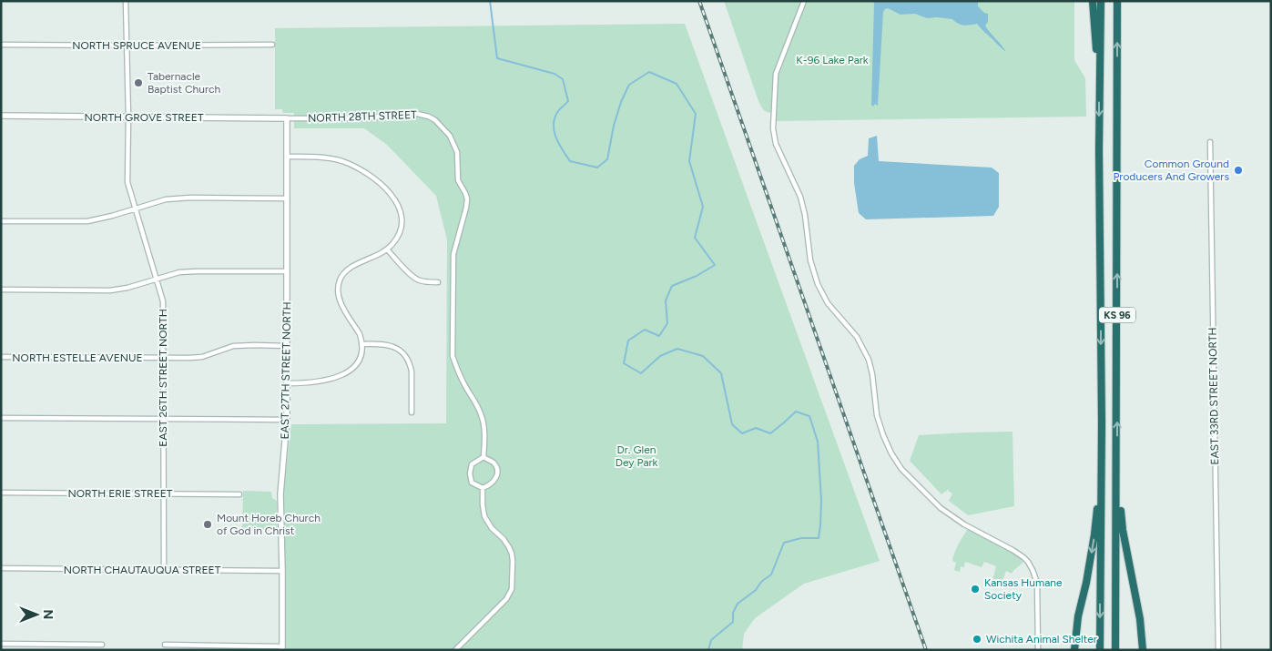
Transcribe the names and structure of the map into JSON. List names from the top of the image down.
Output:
{
  "streets": {
    "highway": ["KS 96"],
    "street": [
      "NORTH SPRUCE AVENUE",
      "NORTH 28TH STREET",
      "NORTH GROVE STREET",
      "NORTH ESTELLE AVENUE",
      "EAST 27TH STREET NORTH",
      "EAST 26TH STREET NORTH",
      "EAST 33RD STREET NORTH",
      "NORTH ERIE STREET",
      "NORTH CHAUTAUQUA STREET"
    ]
  },
  "crossings": [
    ["NORTH SPRUCE AVENUE", "EAST 26TH STREET NORTH"],
    ["NORTH 28TH STREET", "NORTH GROVE STREET"],
    ["NORTH 28TH STREET", "EAST 27TH STREET NORTH"],
    ["NORTH GROVE STREET", "EAST 27TH STREET NORTH"],
    ["NORTH GROVE STREET", "EAST 26TH STREET NORTH"],
    ["NORTH ESTELLE AVENUE", "EAST 27TH STREET NORTH"],
    ["NORTH ESTELLE AVENUE", "EAST 26TH STREET NORTH"],
    ["EAST 27TH STREET NORTH", "NORTH CHAUTAUQUA STREET"],
    ["EAST 26TH STREET NORTH", "NORTH ERIE STREET"],
    ["EAST 26TH STREET NORTH", "NORTH CHAUTAUQUA STREET"]
  ],
  "parks": ["K-96 Lake Park", "Dr. Glen Dey Park"],
  "places": [
    "Tabernacle Baptist Church",
    "Common Ground Producers And Growers",
    "Mount Horeb Church of God in Christ",
    "Kansas Humane Society",
    "Wichita Animal Shelter"
  ],
  "north": "right"
}
